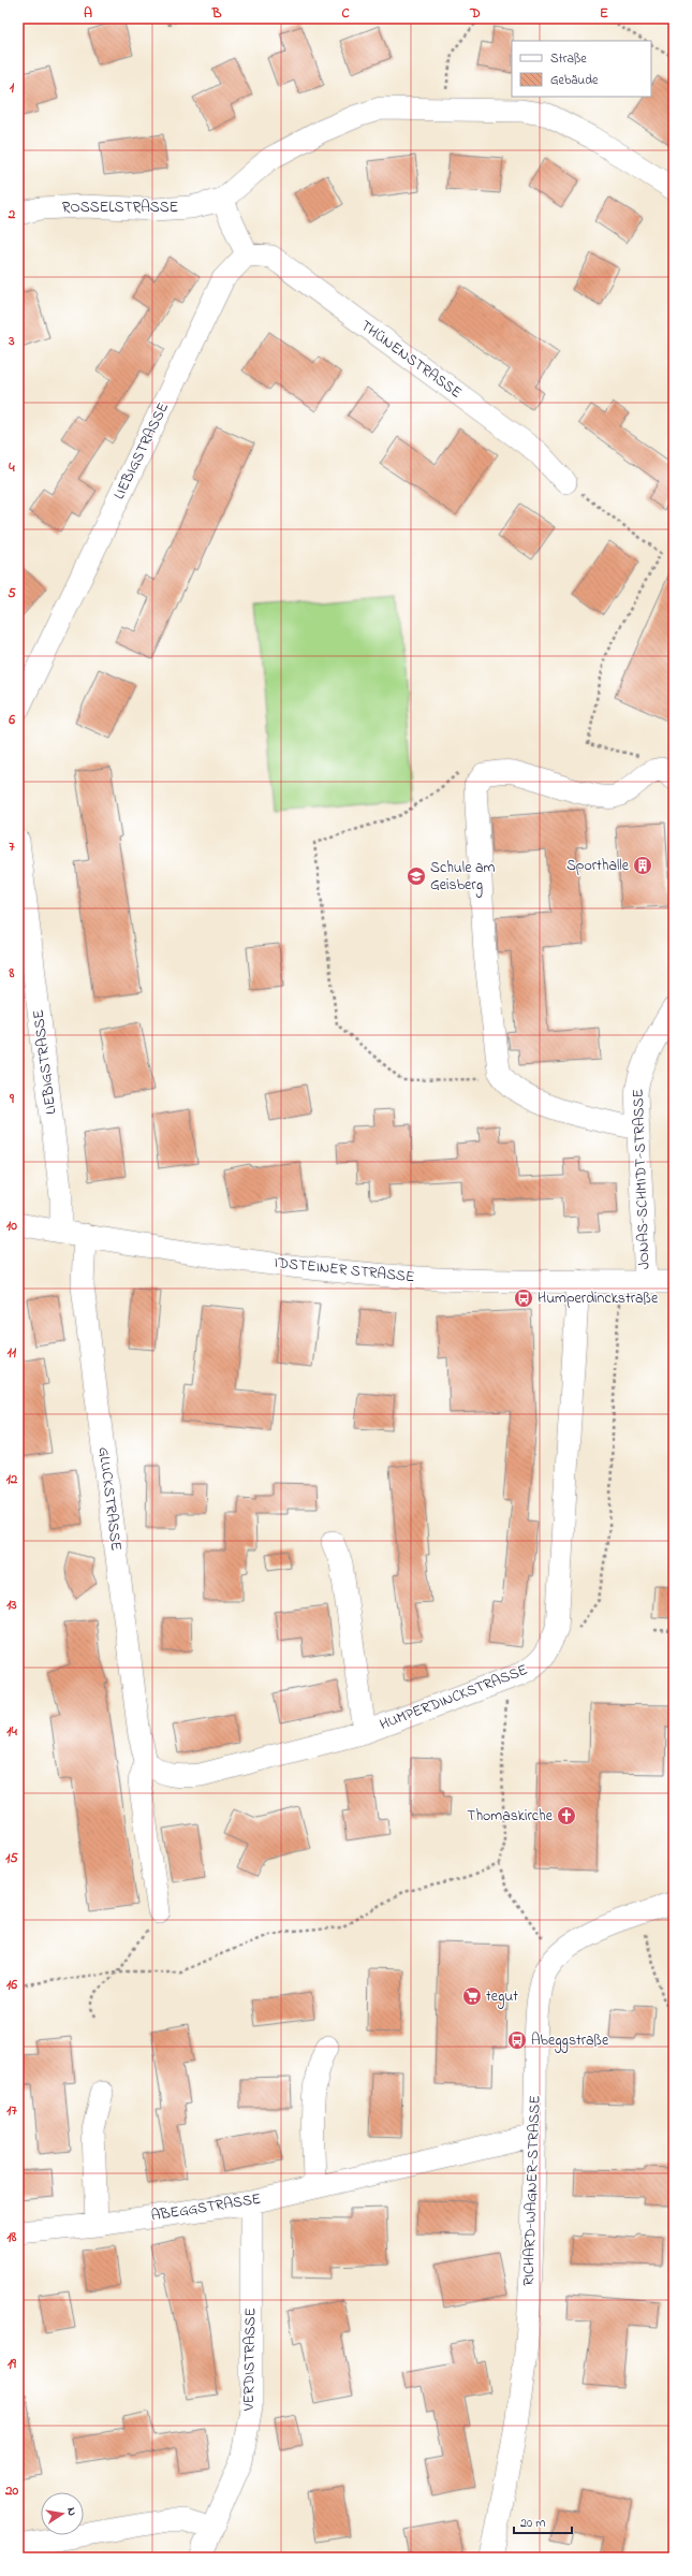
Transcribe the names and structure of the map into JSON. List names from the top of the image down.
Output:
{
  "streets": {
    "street": [
      "ROSSELSTRASSE",
      "THÜNENSTRASSE",
      "LIEBIGSTRASSE",
      "JONAS-SCHMIDT-STRASSE",
      "IDSTEINER STRASSE",
      "GLUCKSTRASSE",
      "HUMPERDINCKSTRASSE",
      "RICHARD-WAGNER-STRASSE",
      "ABEGGSTRASSE",
      "VERDISTRASSE"
    ]
  },
  "crossings": [
    ["THÜNENSTRASSE", "LIEBIGSTRASSE"],
    ["LIEBIGSTRASSE", "IDSTEINER STRASSE"],
    ["JONAS-SCHMIDT-STRASSE", "IDSTEINER STRASSE"],
    ["IDSTEINER STRASSE", "GLUCKSTRASSE"],
    ["IDSTEINER STRASSE", "HUMPERDINCKSTRASSE"],
    ["GLUCKSTRASSE", "HUMPERDINCKSTRASSE"],
    ["RICHARD-WAGNER-STRASSE", "ABEGGSTRASSE"],
    ["ABEGGSTRASSE", "VERDISTRASSE"]
  ],
  "places": {
    "building": ["Sporthalle"],
    "school or university": ["Schule am Geisberg"],
    "bus stop": ["Humperdinckstraße", "Abeggstraße"],
    "church": ["Thomaskirche"],
    "supermarket": ["tegut"]
  },
  "legend": ["Straße", "Gebäude"],
  "scale_bar": "20 m",
  "north": "right",
  "grid": {
    "columns": [
      "A",
      "B",
      "C",
      "D",
      "E"
    ],
    "rows": [
      "1",
      "2",
      "3",
      "4",
      "5",
      "6",
      "7",
      "8",
      "9",
      "10",
      "11",
      "12",
      "13",
      "14",
      "15",
      "16",
      "17",
      "18",
      "19",
      "20"
    ]
  }
}
